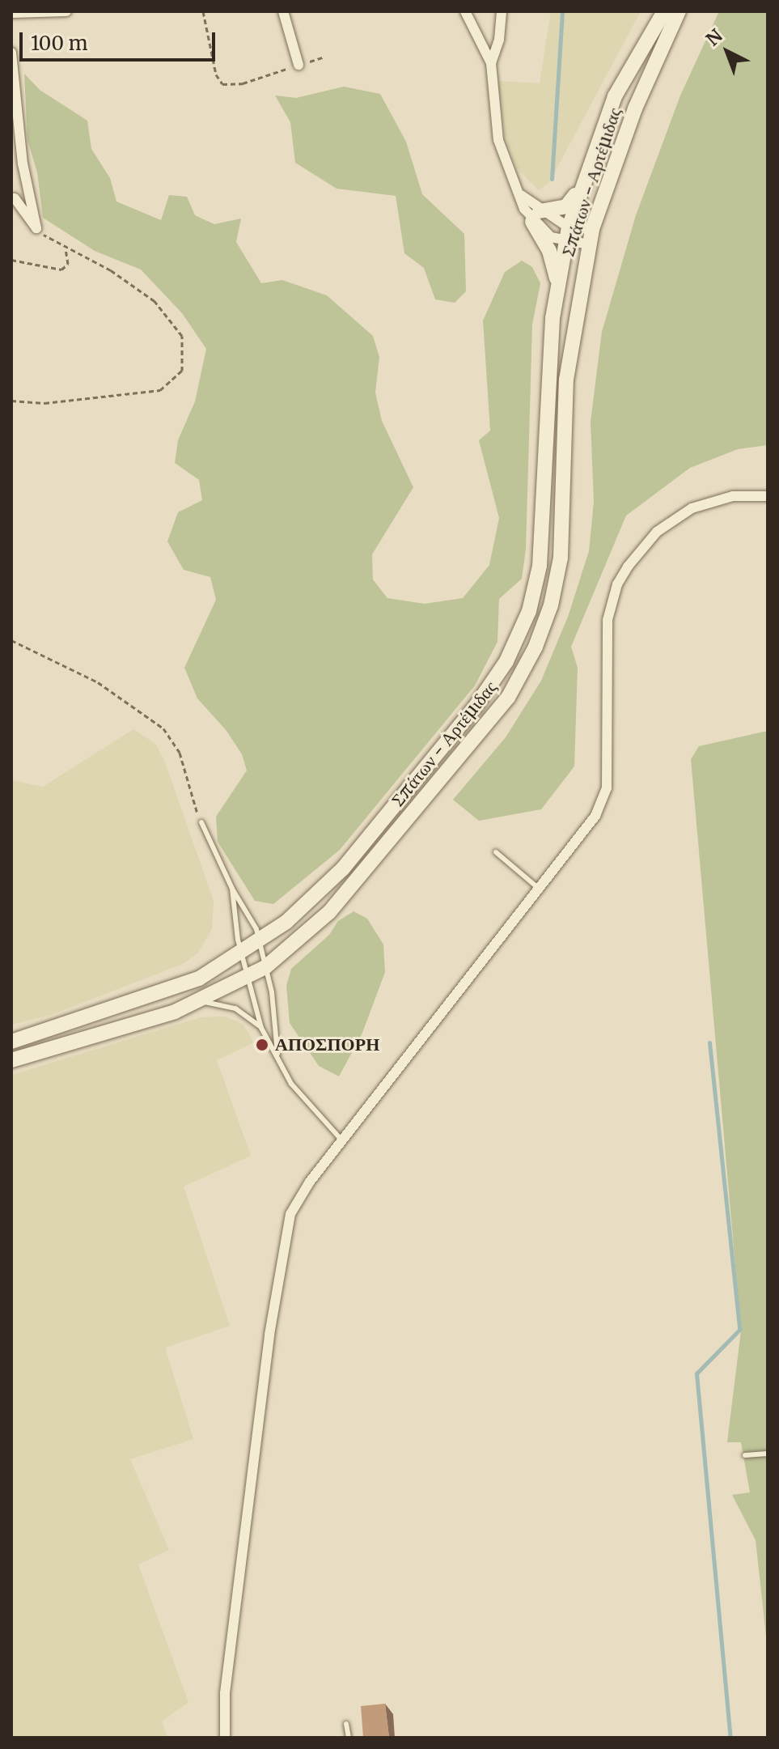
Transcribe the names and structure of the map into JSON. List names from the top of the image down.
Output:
{
  "streets": {
    "main road": ["Σπάτων - Αρτέμιδας"]
  },
  "places": ["ΑΠΟΣΠΟΡΗ"],
  "scale_bar": "100 m",
  "north": "top left"
}
